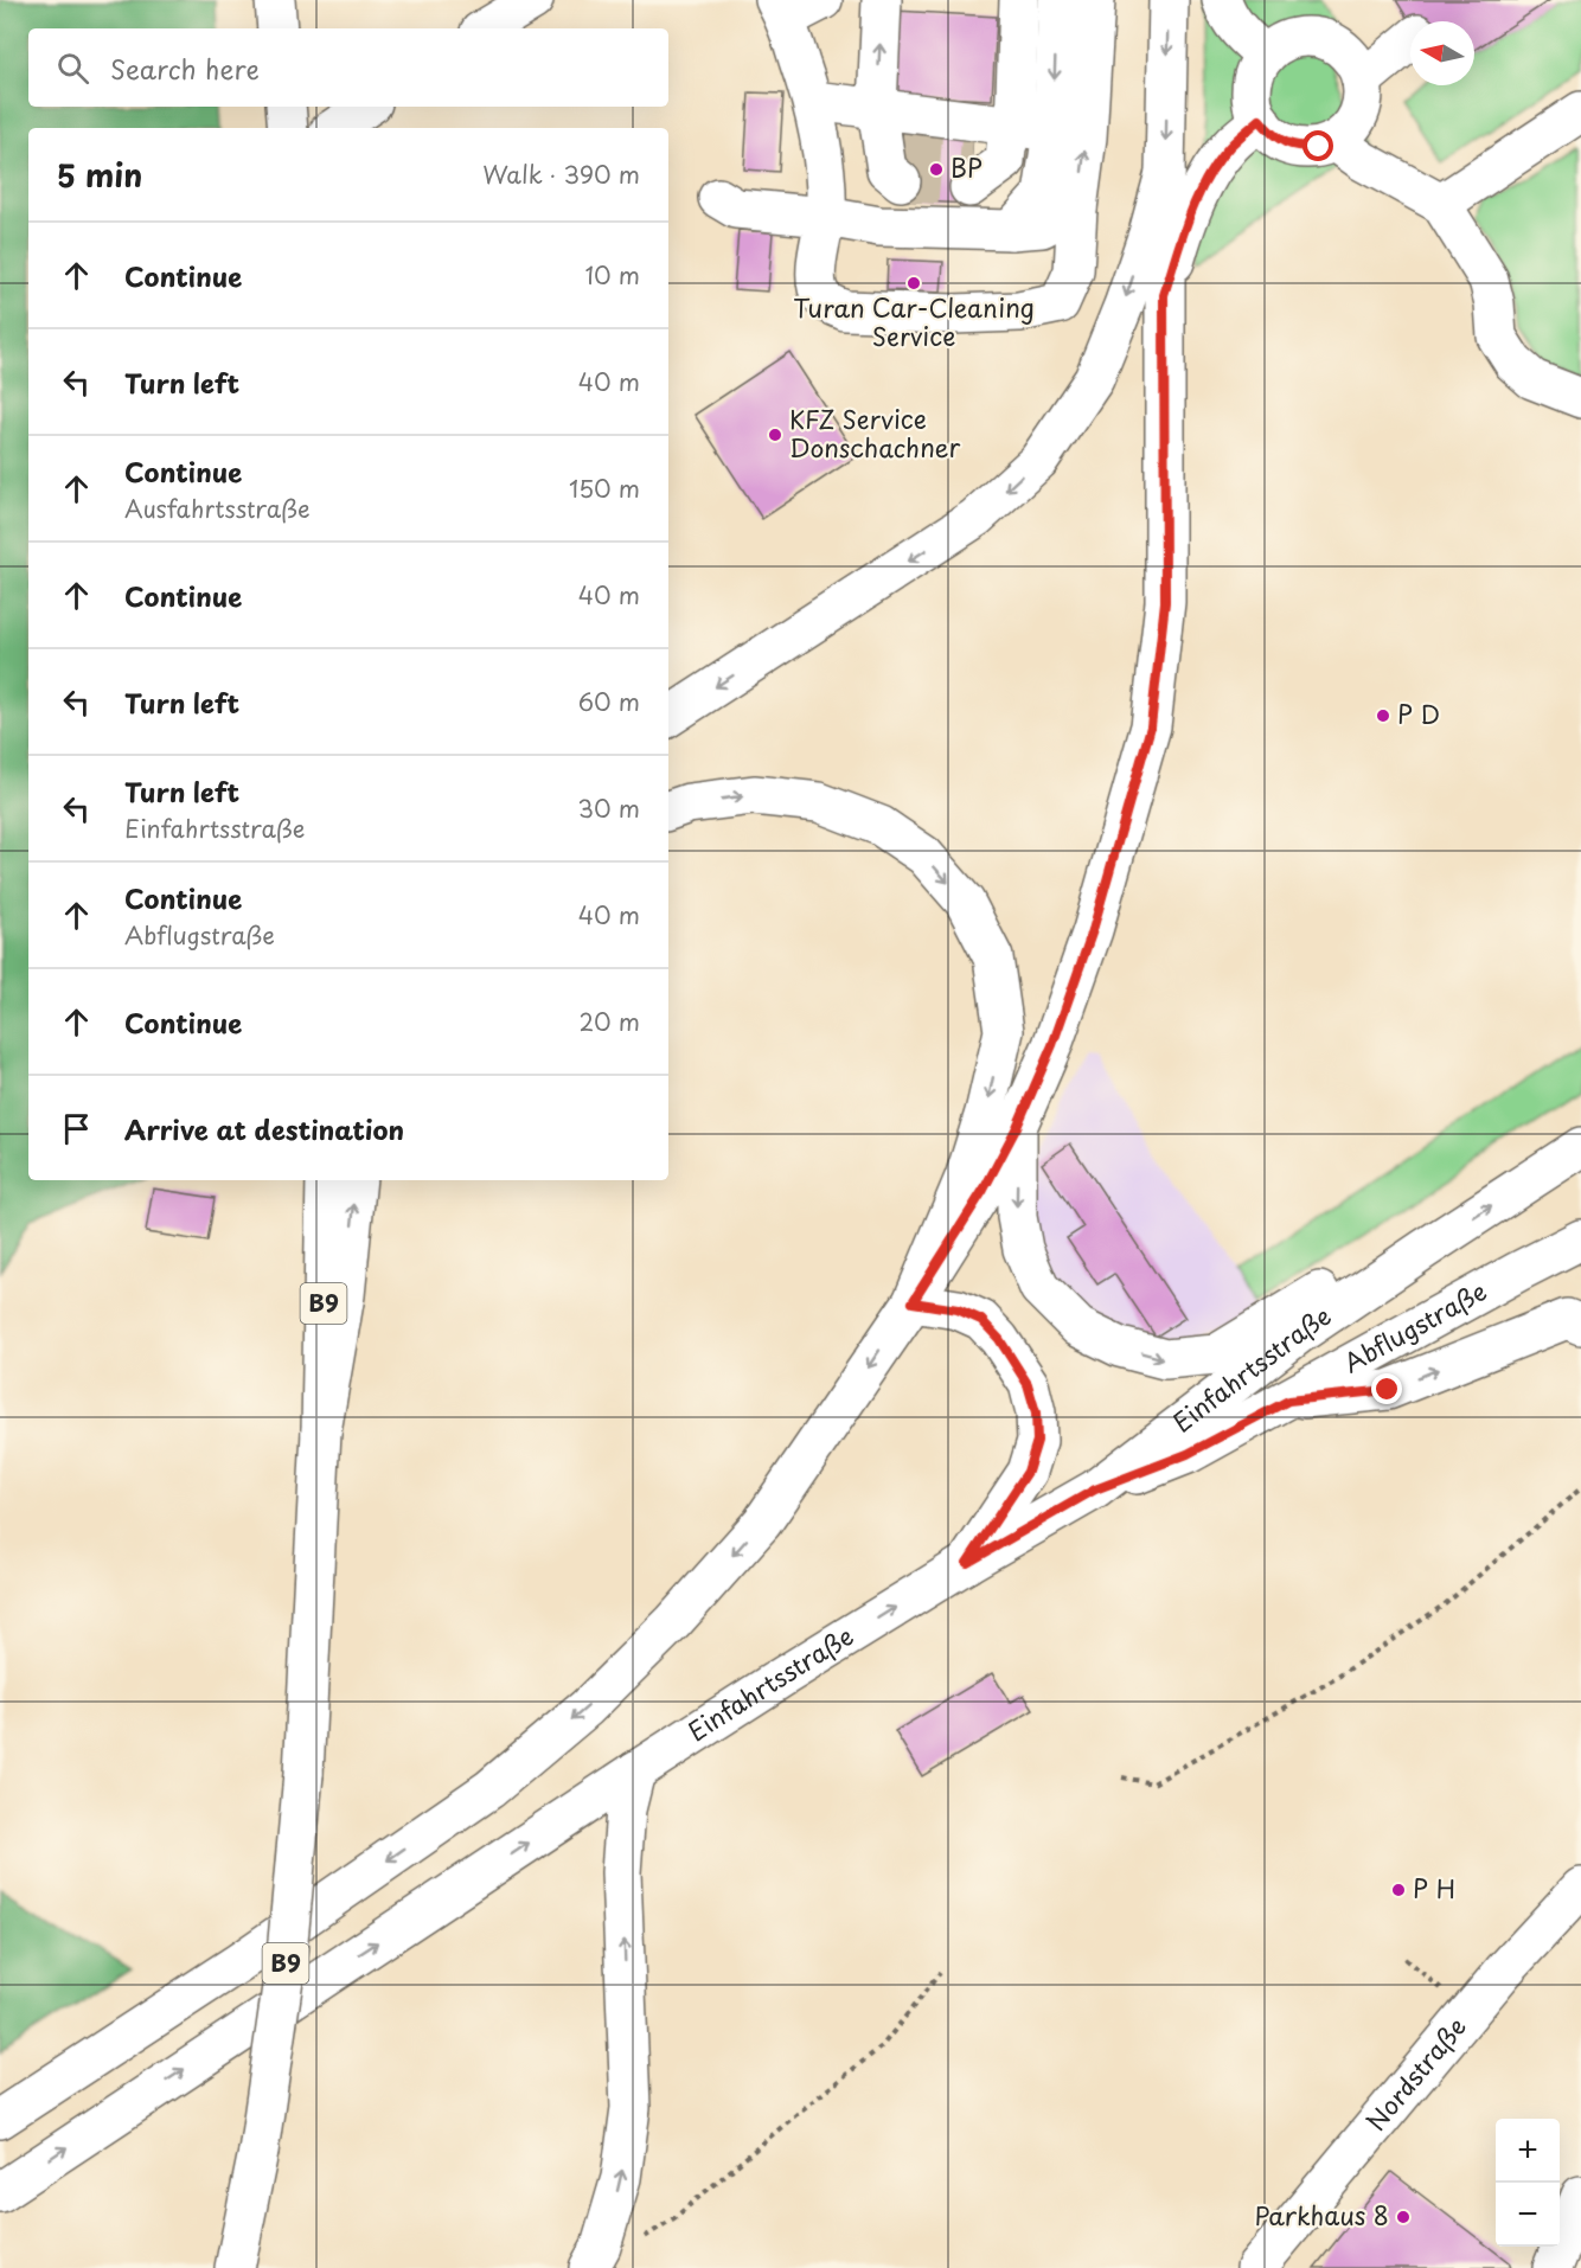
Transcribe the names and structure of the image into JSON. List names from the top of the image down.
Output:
{
  "streets": {
    "main road": [
      "B9",
      "Abflugstraße",
      "Einfahrtsstraße",
      "Nordstraße"
    ]
  },
  "crossings": [
    ["Abflugstraße", "Einfahrtsstraße"]
  ],
  "places": [
    "BP",
    "Turan Car-Cleaning Service",
    "KFZ Service Donschachner",
    "P D",
    "P H",
    "Parkhaus 8"
  ],
  "north": "left",
  "page": {
    "search": "Search here",
    "heading": ["5 min", "Walk · 390 m"],
    "list": [
      ["Continue", "10 m"],
      ["Turn left", "40 m"],
      ["Continue", "Ausfahrtsstraße", "150 m"],
      ["Continue", "40 m"],
      ["Turn left", "60 m"],
      ["Turn left", "Einfahrtsstraße", "30 m"],
      ["Continue", "Abflugstraße", "40 m"],
      ["Continue", "20 m"],
      "Arrive at destination"
    ],
    "map_buttons": ["+", "−"]
  }
}
